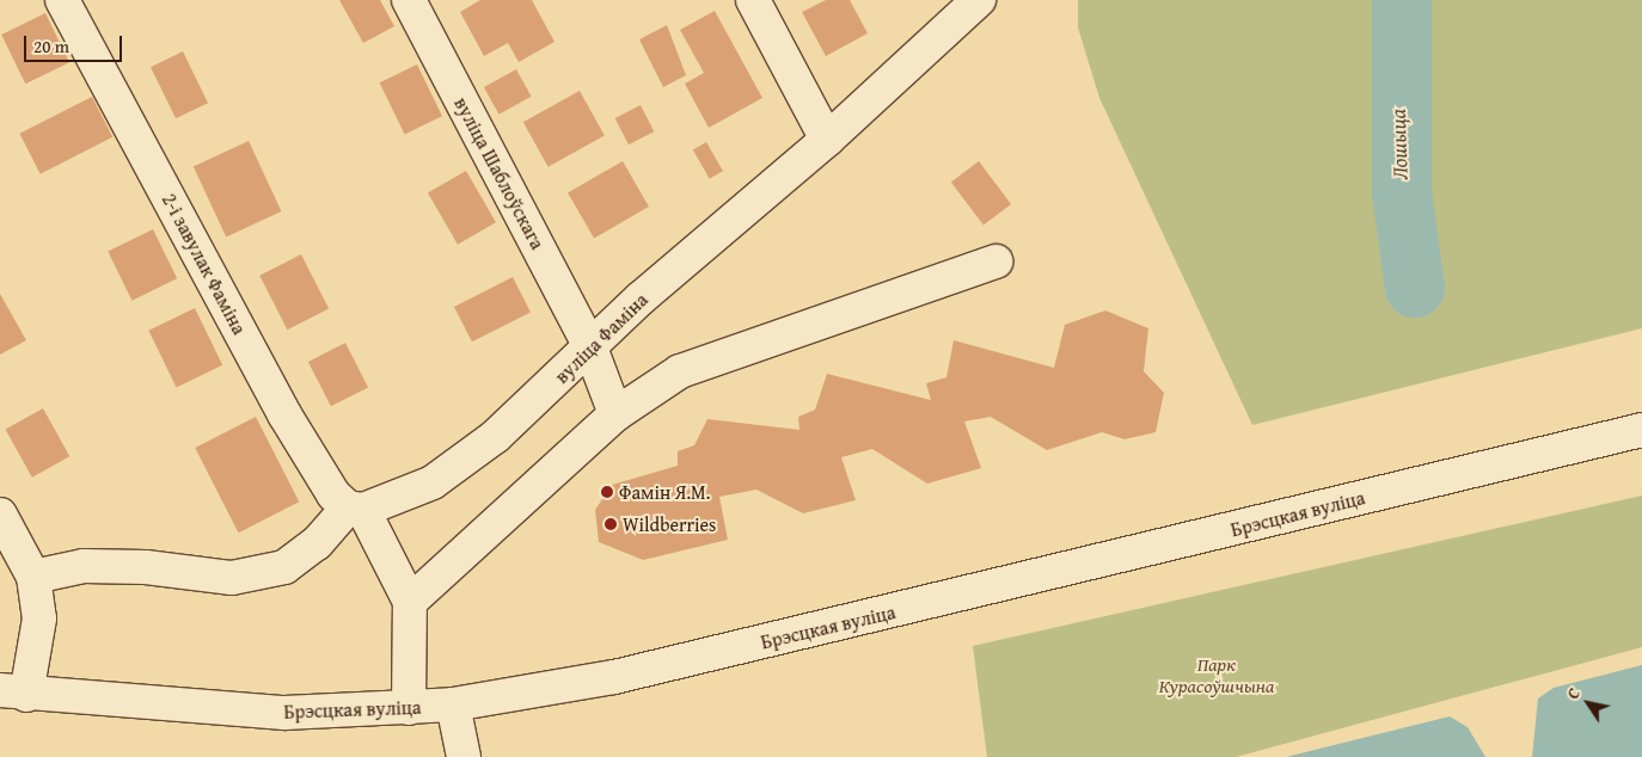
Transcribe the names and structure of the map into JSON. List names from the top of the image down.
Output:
{
  "streets": {
    "street": [
      "вуліца Шаблоўскага",
      "2-і завулак Фаміна",
      "вуліца Фаміна",
      "Брэсцкая вуліца"
    ]
  },
  "crossings": [
    ["вуліца Шаблоўскага", "вуліца Фаміна"],
    ["2-і завулак Фаміна", "вуліца Фаміна"]
  ],
  "water": ["Лошыца"],
  "parks": ["Парк Курасоўшчына"],
  "places": ["Фамін Я.М.", "Wildberries"],
  "scale_bar": "20 m",
  "north": "top left"
}
